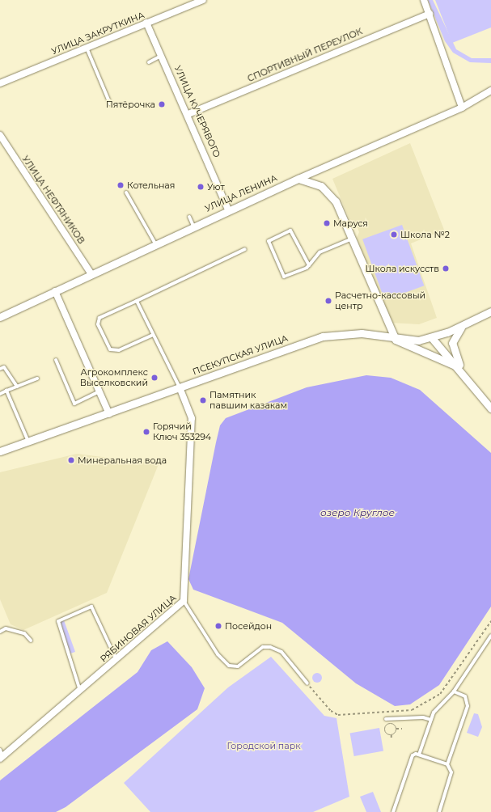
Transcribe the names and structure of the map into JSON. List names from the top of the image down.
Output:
{
  "streets": {
    "street": [
      "УЛИЦА ЗАКРУТКИНА",
      "СПОРТИВНЫЙ ПЕРЕУЛОК",
      "УЛИЦА КУЧЕРЯВОГО",
      "УЛИЦА ЛЕНИНА",
      "УЛИЦА НЕФТЯНИКОВ",
      "ПСЕКУПСКАЯ УЛИЦА",
      "РЯБИНОВАЯ УЛИЦА"
    ]
  },
  "crossings": [
    ["УЛИЦА ЗАКРУТКИНА", "УЛИЦА КУЧЕРЯВОГО"],
    ["СПОРТИВНЫЙ ПЕРЕУЛОК", "УЛИЦА КУЧЕРЯВОГО"],
    ["УЛИЦА КУЧЕРЯВОГО", "УЛИЦА ЛЕНИНА"],
    ["УЛИЦА ЛЕНИНА", "УЛИЦА НЕФТЯНИКОВ"],
    ["ПСЕКУПСКАЯ УЛИЦА", "РЯБИНОВАЯ УЛИЦА"]
  ],
  "water": ["озеро Круглое"],
  "parks": ["Городской парк"],
  "places": [
    "Пятёрочка",
    "Котельная",
    "Уют",
    "Маруся",
    "Школа №2",
    "Школа искусств",
    "Расчетно-кассовый центр",
    "Агрокомплекс Выселковский",
    "Памятник павшим казакам",
    "Горячий Ключ 353294",
    "Минеральная вода",
    "Посейдон"
  ]
}
